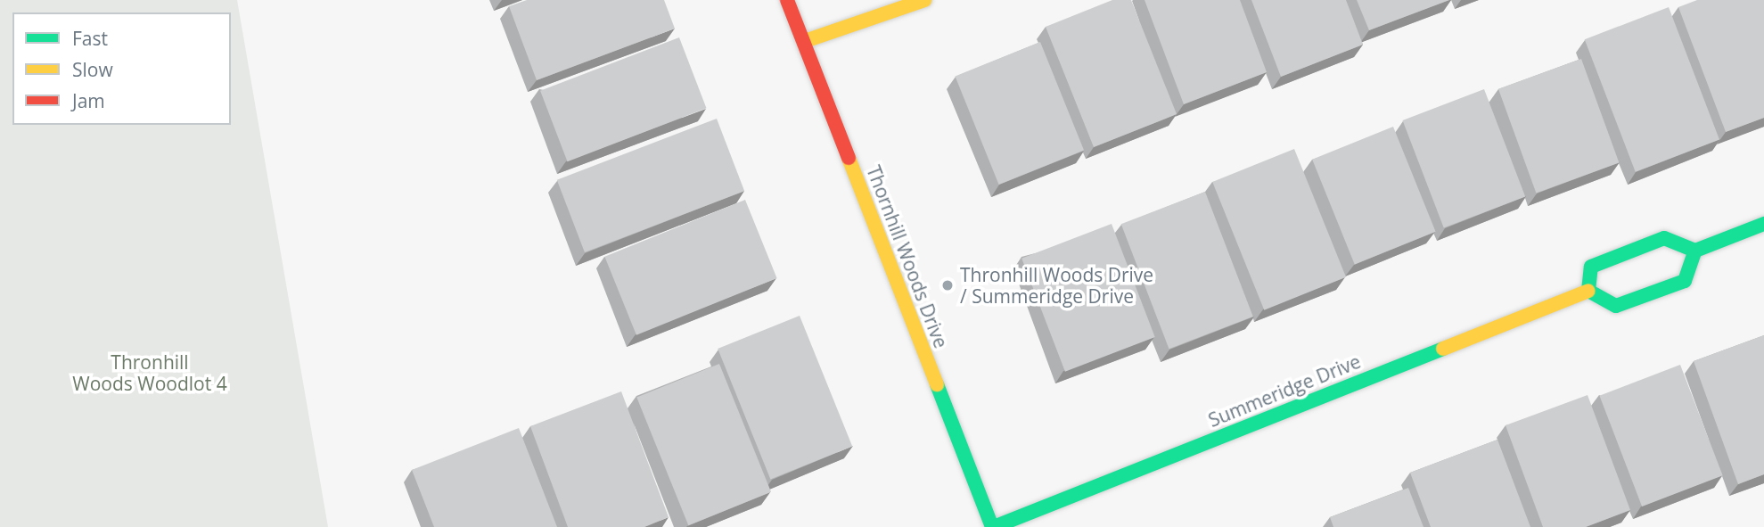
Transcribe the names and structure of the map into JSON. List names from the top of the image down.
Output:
{
  "streets": {
    "street": ["Thornhill Woods Drive", "Summeridge Drive"]
  },
  "crossings": [
    ["Thornhill Woods Drive", "Summeridge Drive"]
  ],
  "parks": ["Thronhill Woods Woodlot 4"],
  "places": ["Thronhill Woods Drive / Summeridge Drive"],
  "legend": ["Fast", "Slow", "Jam"]
}
